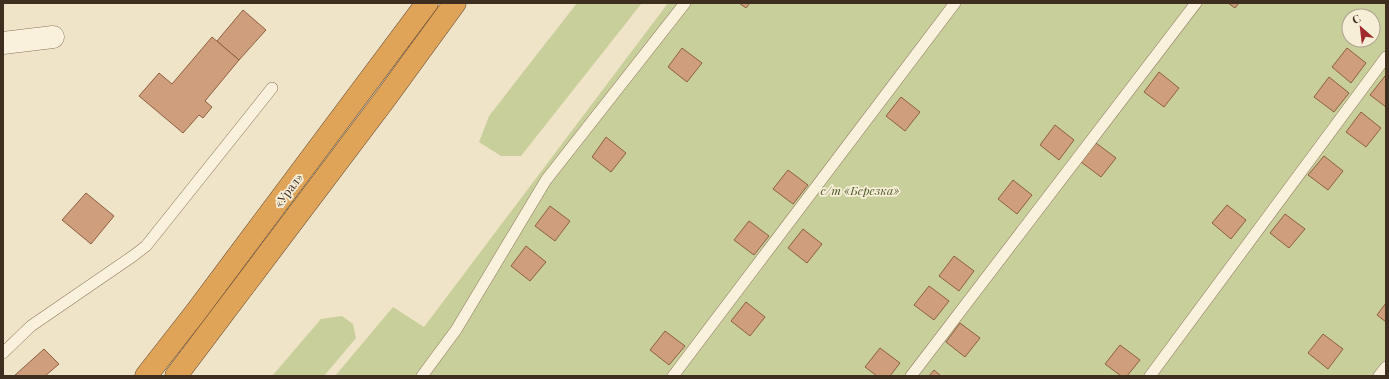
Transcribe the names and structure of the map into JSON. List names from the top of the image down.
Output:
{
  "streets": {
    "highway": ["«Урал»"]
  },
  "parks": ["с/т «Березка»"],
  "north": "top left"
}
